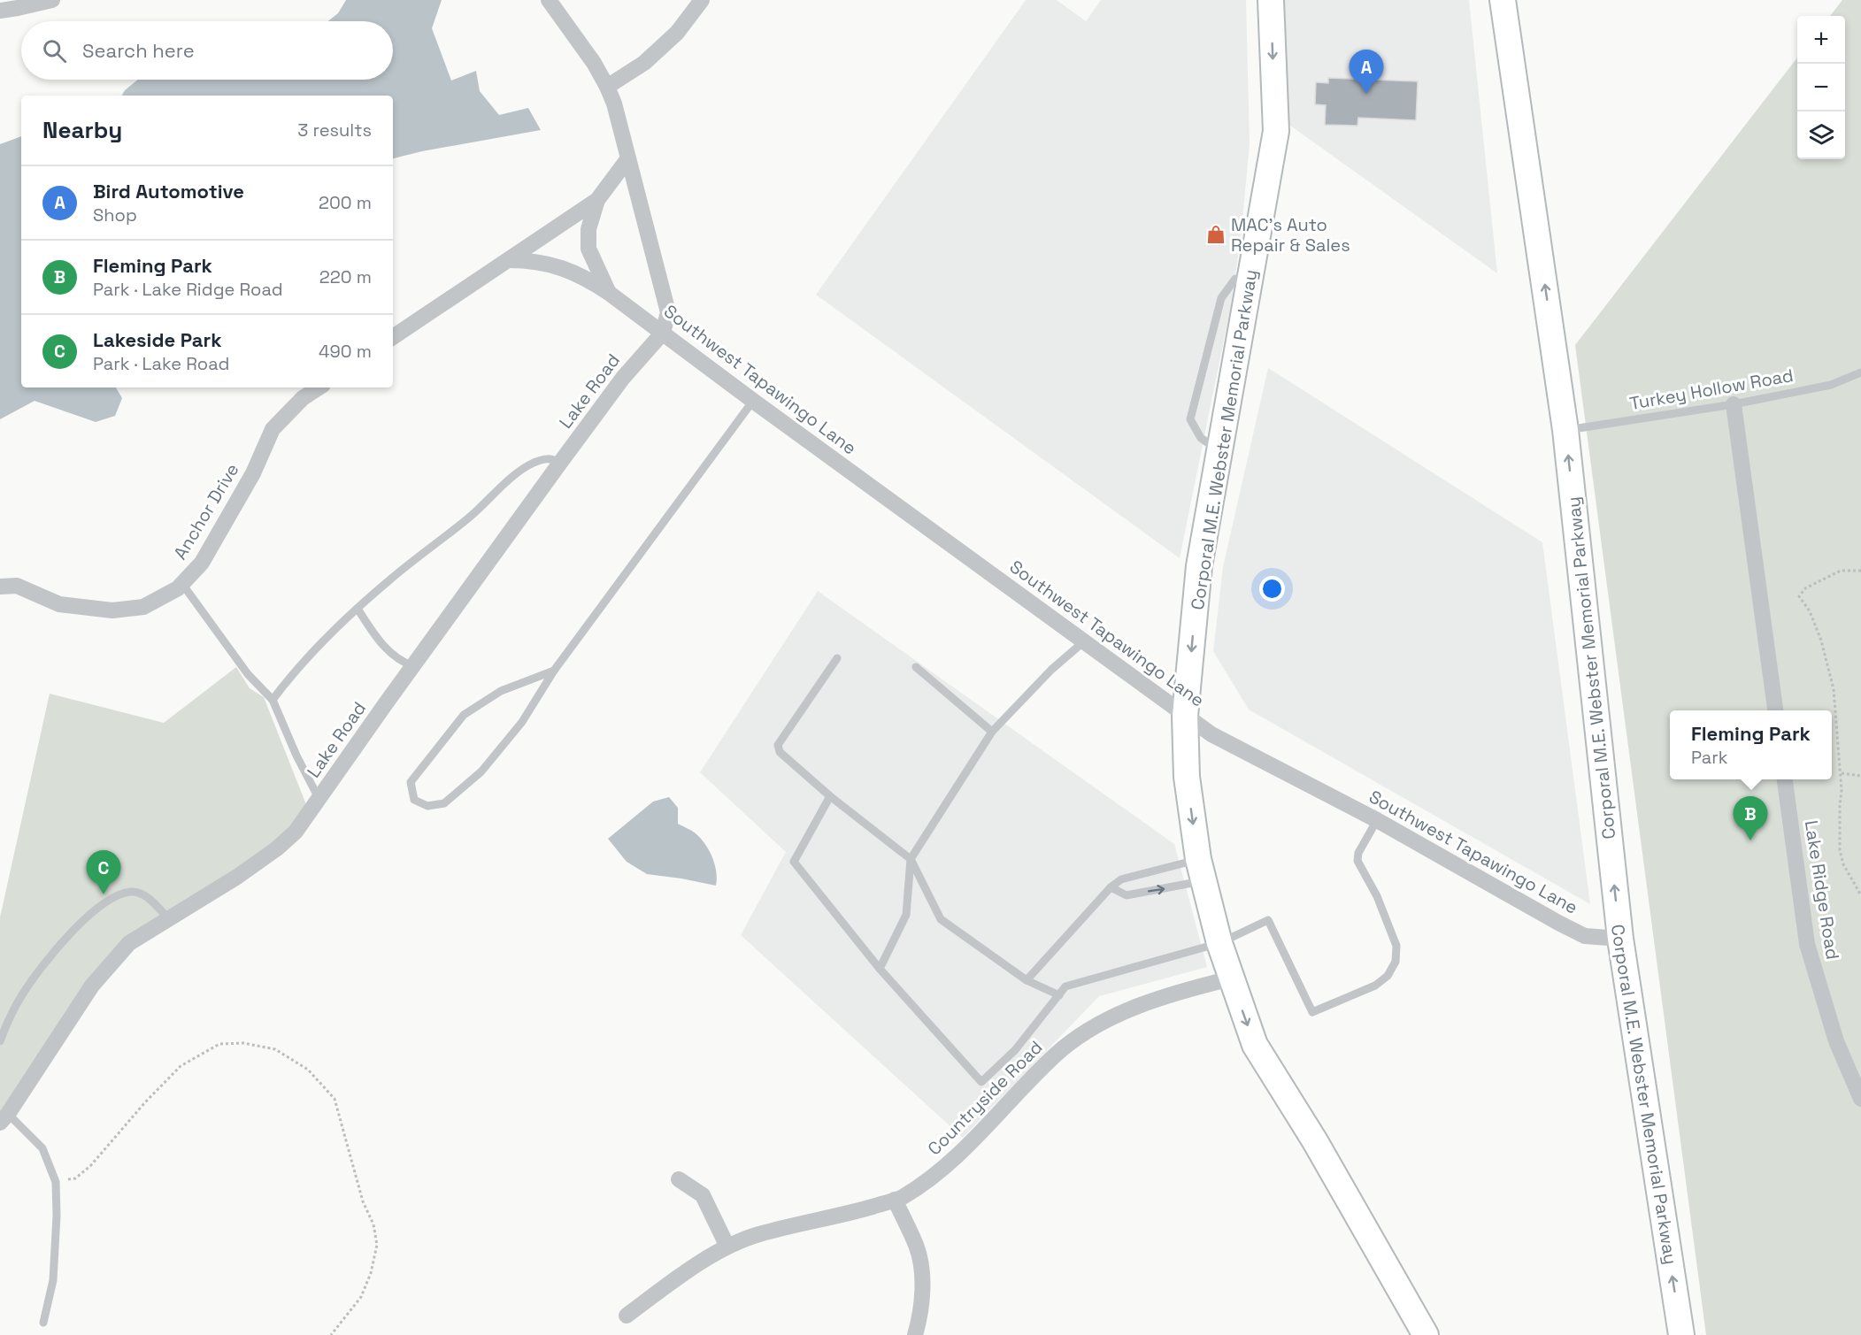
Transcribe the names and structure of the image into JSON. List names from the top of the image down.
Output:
{
  "streets": {
    "main road": ["Corporal M.E. Webster Memorial Parkway"],
    "street": [
      "Southwest Tapawingo Lane",
      "Lake Road",
      "Anchor Drive",
      "Lake Ridge Road",
      "Countryside Road"
    ],
    "lane": ["Turkey Hollow Road"]
  },
  "crossings": [
    ["Southwest Tapawingo Lane", "Lake Road"],
    ["Southwest Tapawingo Lane", "Corporal M.E. Webster Memorial Parkway"],
    ["Turkey Hollow Road", "Corporal M.E. Webster Memorial Parkway"],
    ["Corporal M.E. Webster Memorial Parkway", "Countryside Road"]
  ],
  "places": {
    "shop": ["MAC's Auto Repair & Sales"]
  },
  "page": {
    "map_buttons": ["+", "−"],
    "search": "Search here",
    "pins": ["A", "B", "C"],
    "heading": ["Nearby", "3 results"],
    "list": [
      {
        "mark": "A",
        "name": "Bird Automotive",
        "note": "Shop",
        "value": "200 m"
      },
      {
        "mark": "B",
        "name": "Fleming Park",
        "note": "Park · Lake Ridge Road",
        "value": "220 m"
      },
      {
        "mark": "C",
        "name": "Lakeside Park",
        "note": "Park · Lake Road",
        "value": "490 m"
      }
    ],
    "popup": ["Fleming Park", "Park"]
  }
}
